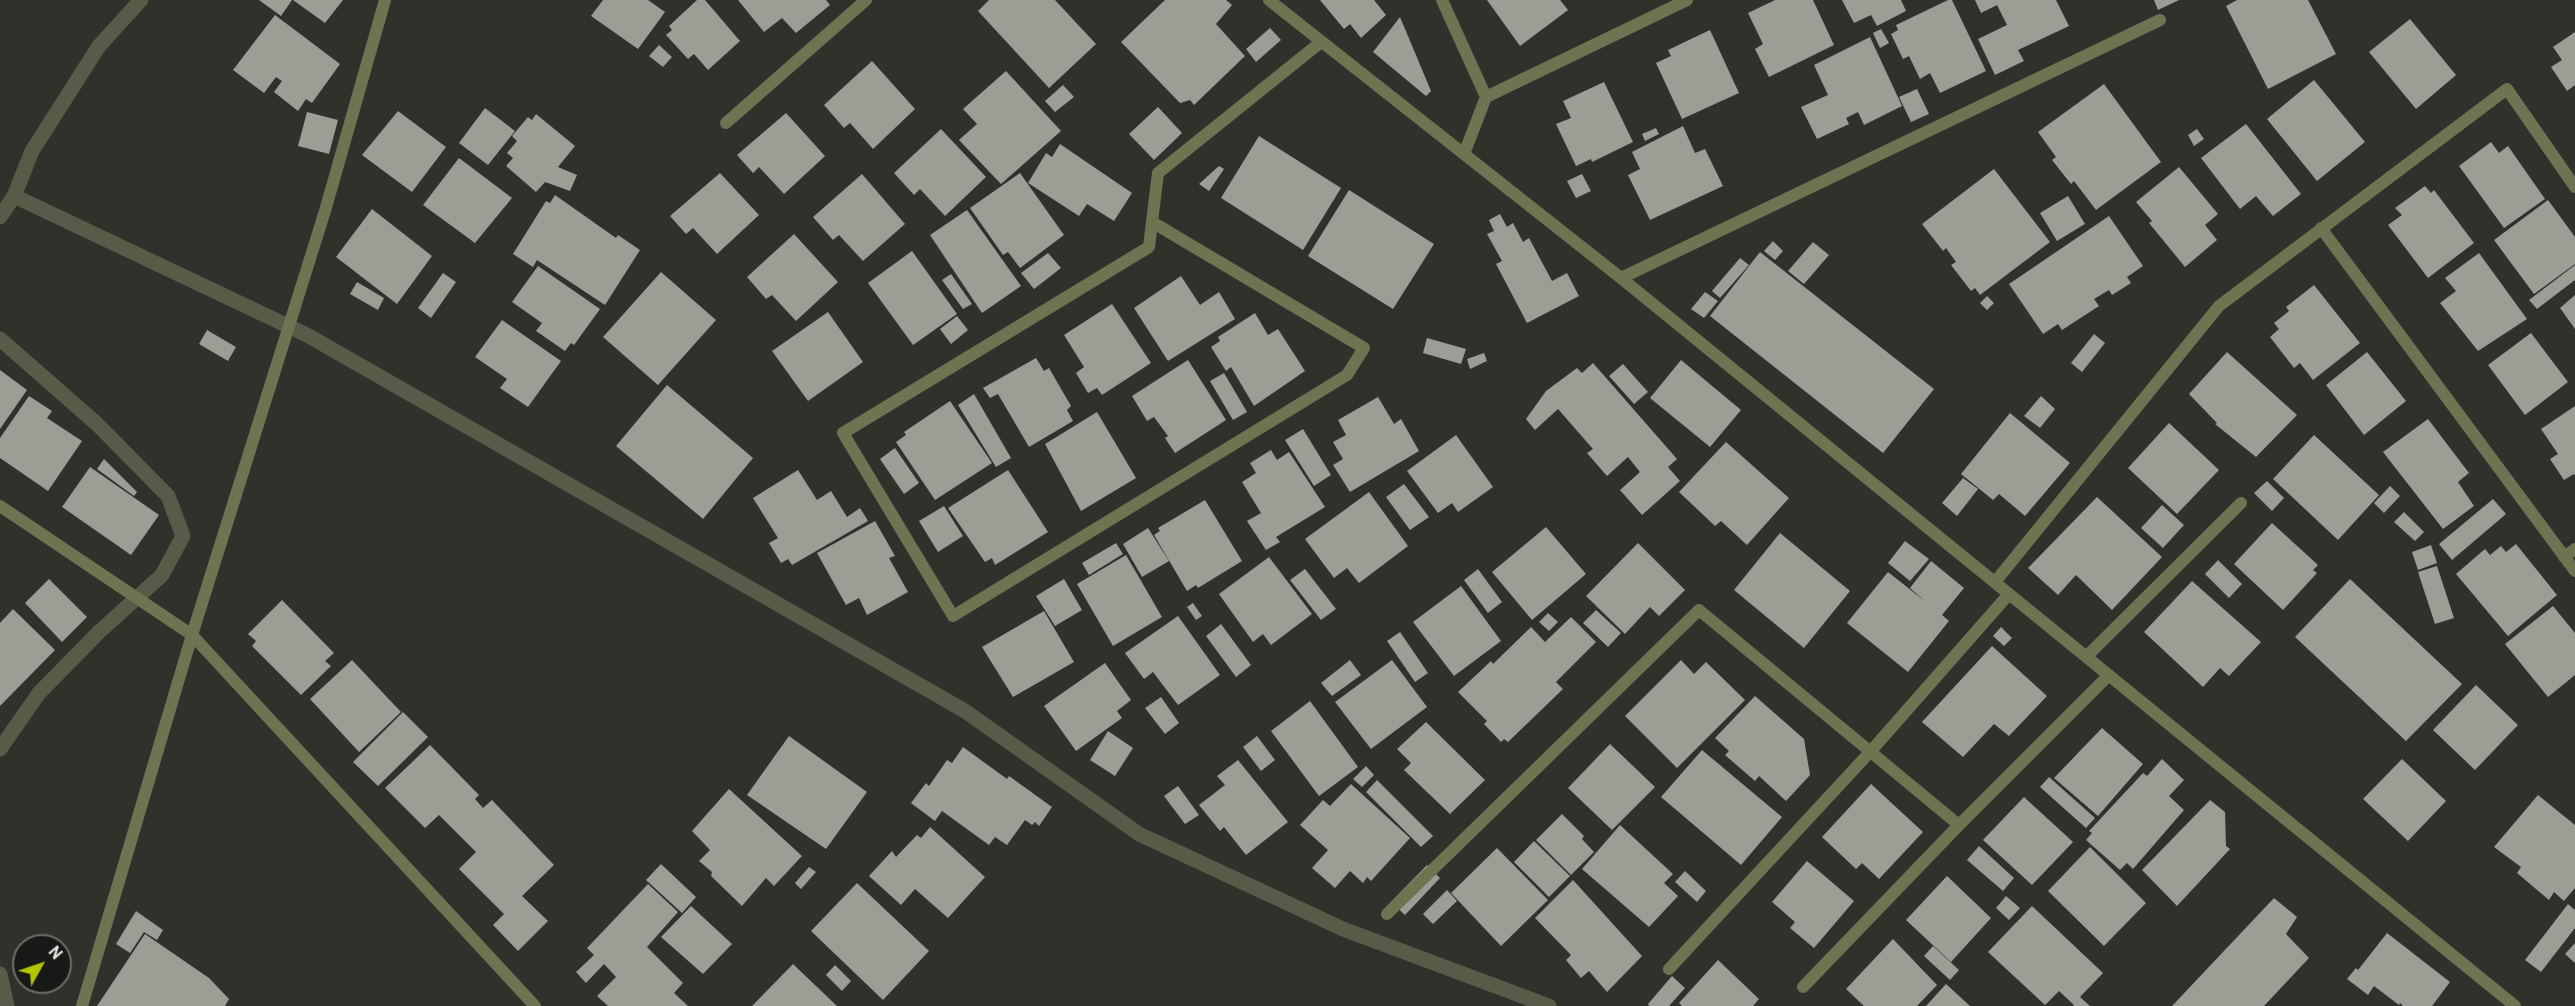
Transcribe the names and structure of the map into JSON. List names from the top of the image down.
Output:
{
  "north": "top right"
}
